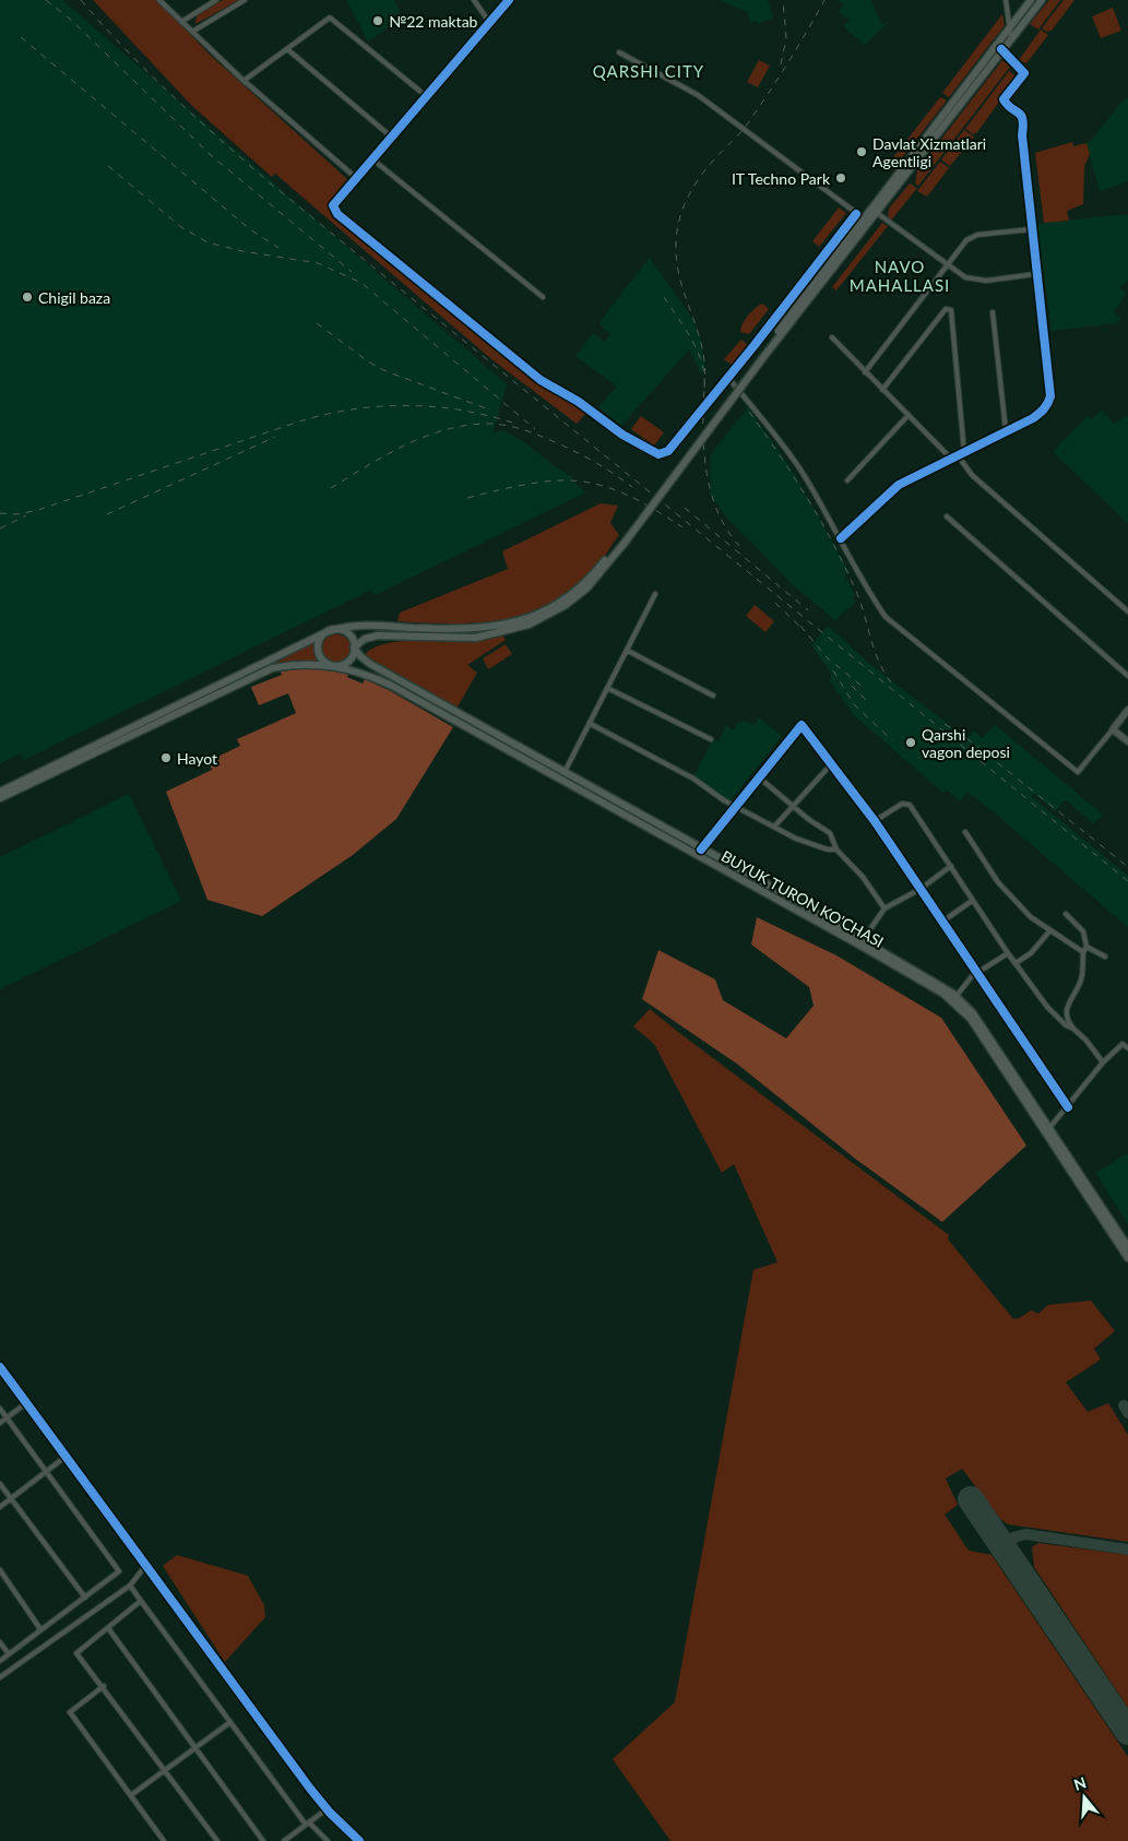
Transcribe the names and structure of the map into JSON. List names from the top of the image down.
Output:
{
  "streets": {
    "main road": ["BUYUK TURON KO'CHASI"]
  },
  "districts": ["QARSHI CITY", "NAVO MAHALLASI"],
  "places": [
    "№22 maktab",
    "Davlat Xizmatlari Agentligi",
    "IT Techno Park",
    "Chigil baza",
    "Qarshi vagon deposi",
    "Hayot"
  ],
  "north": "top"
}
